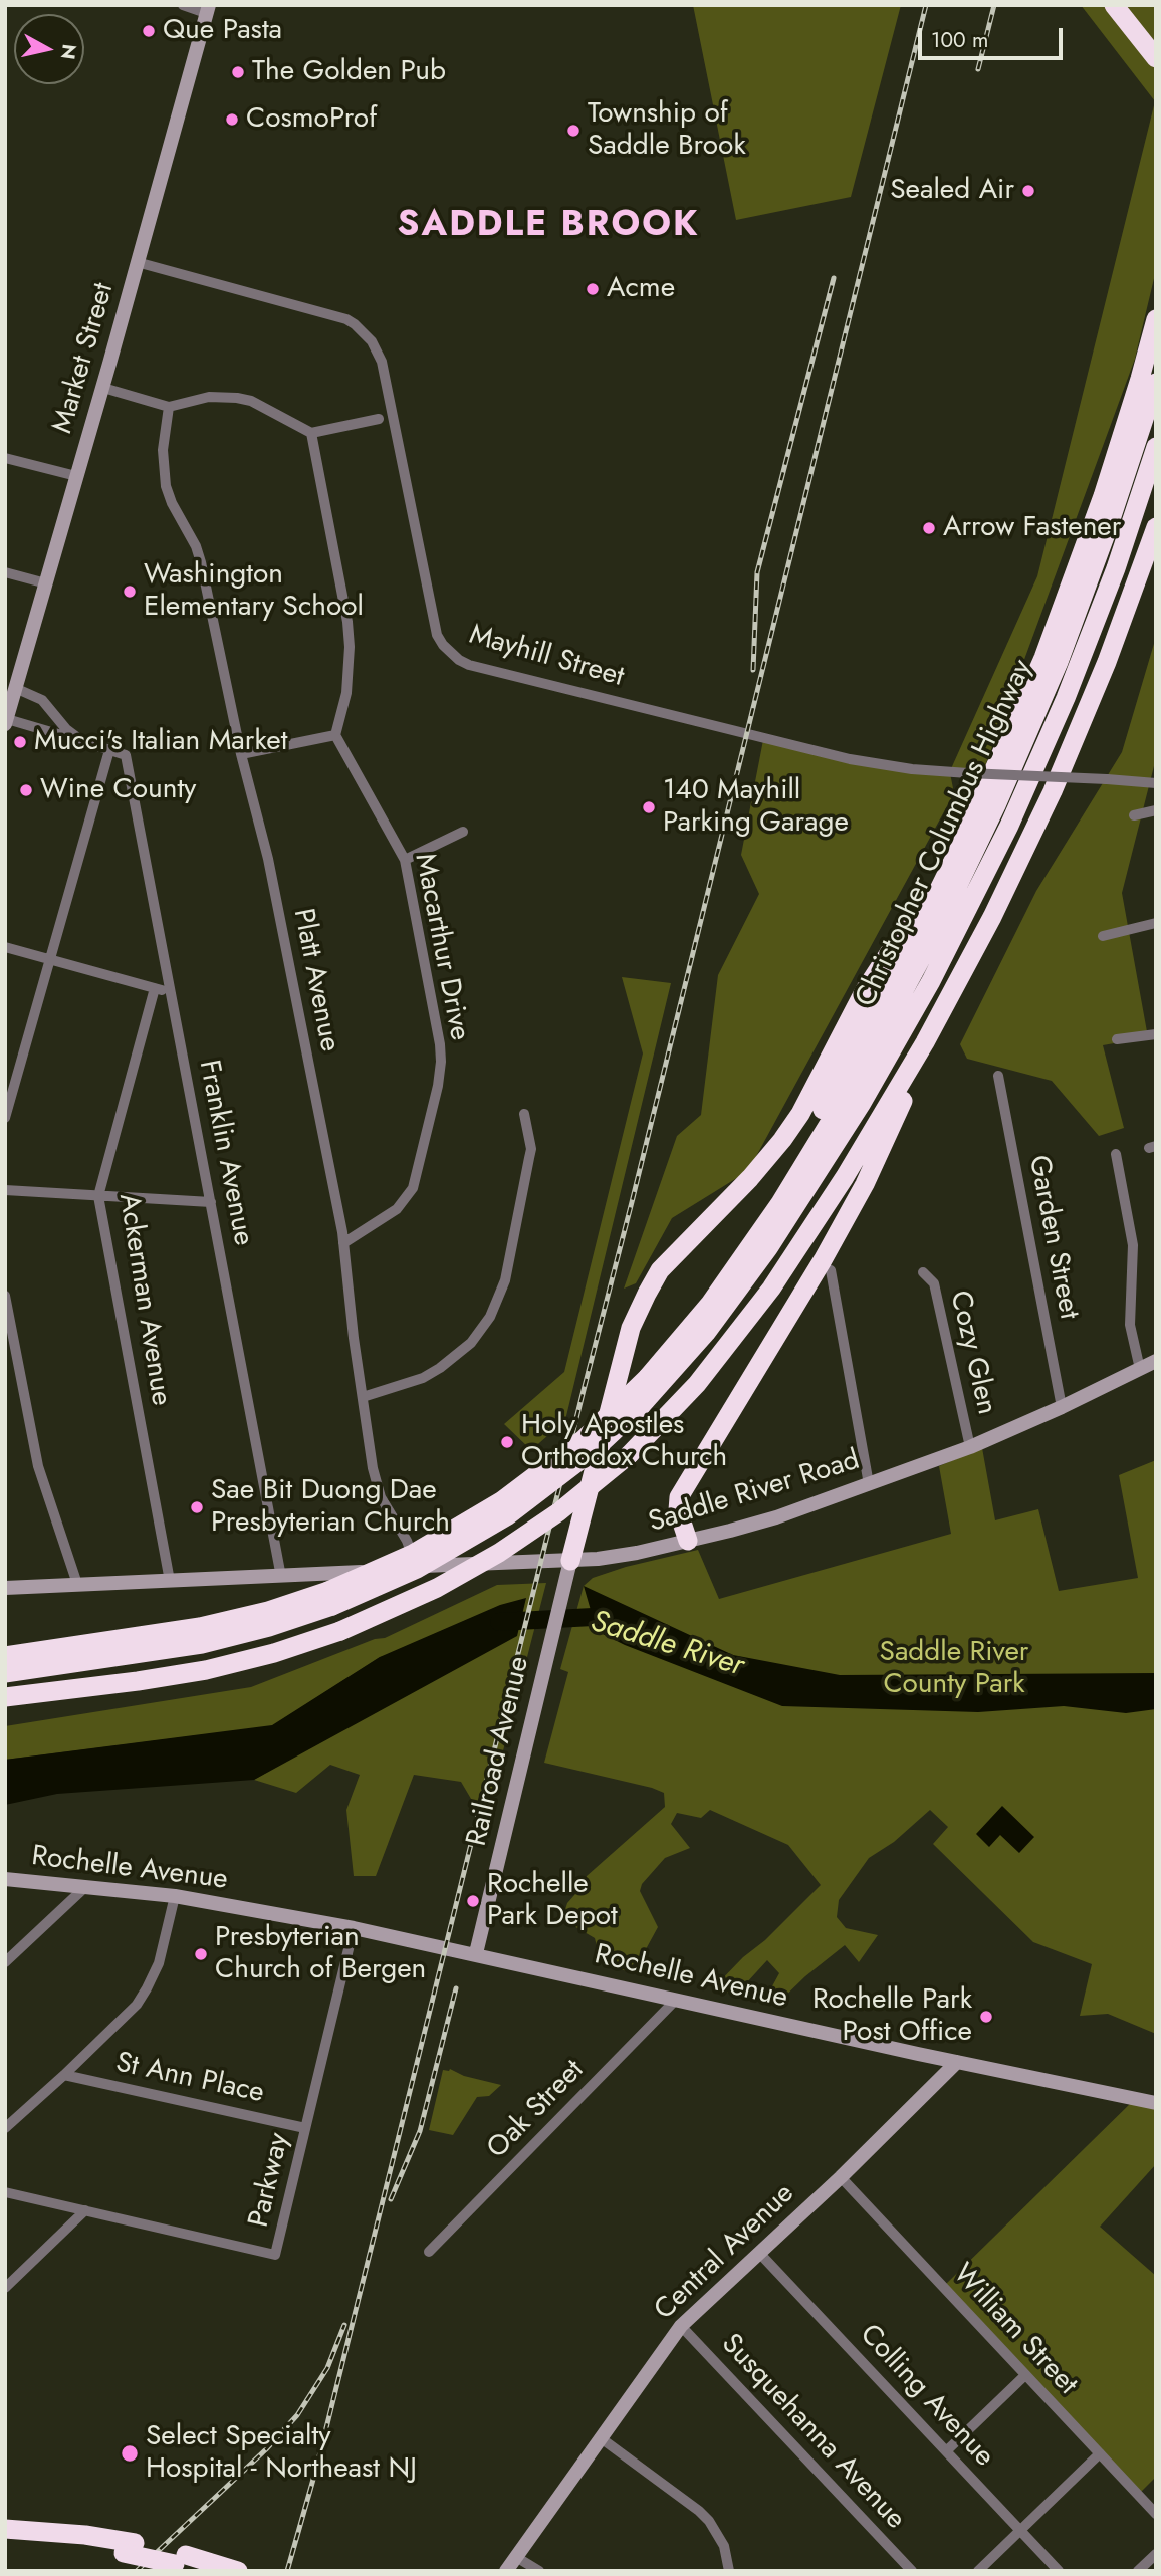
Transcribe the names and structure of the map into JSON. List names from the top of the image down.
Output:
{
  "streets": {
    "highway": ["Christopher Columbus Highway"],
    "street": [
      "Market Street",
      "Mayhill Street",
      "Macarthur Drive",
      "Platt Avenue",
      "Franklin Avenue",
      "Garden Street",
      "Ackerman Avenue",
      "Cozy Glen",
      "Saddle River Road",
      "Railroad Avenue",
      "Rochelle Avenue",
      "St Ann Place",
      "Oak Street",
      "Parkway",
      "Central Avenue",
      "William Street",
      "Colling Avenue",
      "Susquehanna Avenue"
    ]
  },
  "crossings": [
    ["Market Street", "Mayhill Street"],
    ["Macarthur Drive", "Platt Avenue"],
    ["Platt Avenue", "Saddle River Road"],
    ["Franklin Avenue", "Saddle River Road"],
    ["Garden Street", "Saddle River Road"],
    ["Ackerman Avenue", "Saddle River Road"],
    ["Cozy Glen", "Saddle River Road"],
    ["Saddle River Road", "Railroad Avenue"],
    ["Railroad Avenue", "Rochelle Avenue"],
    ["Rochelle Avenue", "Oak Street"],
    ["Rochelle Avenue", "Parkway"],
    ["Rochelle Avenue", "Central Avenue"],
    ["St Ann Place", "Parkway"],
    ["Central Avenue", "William Street"],
    ["Central Avenue", "Colling Avenue"],
    ["Central Avenue", "Susquehanna Avenue"]
  ],
  "districts": ["SADDLE BROOK"],
  "water": ["Saddle River"],
  "parks": ["Saddle River County Park"],
  "places": [
    "Que Pasta",
    "The Golden Pub",
    "CosmoProf",
    "Township of Saddle Brook",
    "Sealed Air",
    "Acme",
    "Arrow Fastener",
    "Washington Elementary School",
    "Mucci's Italian Market",
    "Wine County",
    "140 Mayhill Parking Garage",
    "Holy Apostles Orthodox Church",
    "Sae Bit Duong Dae Presbyterian Church",
    "Rochelle Park Depot",
    "Presbyterian Church of Bergen",
    "Rochelle Park Post Office",
    "Select Specialty Hospital - Northeast NJ"
  ],
  "scale_bar": "100 m",
  "north": "right"
}
